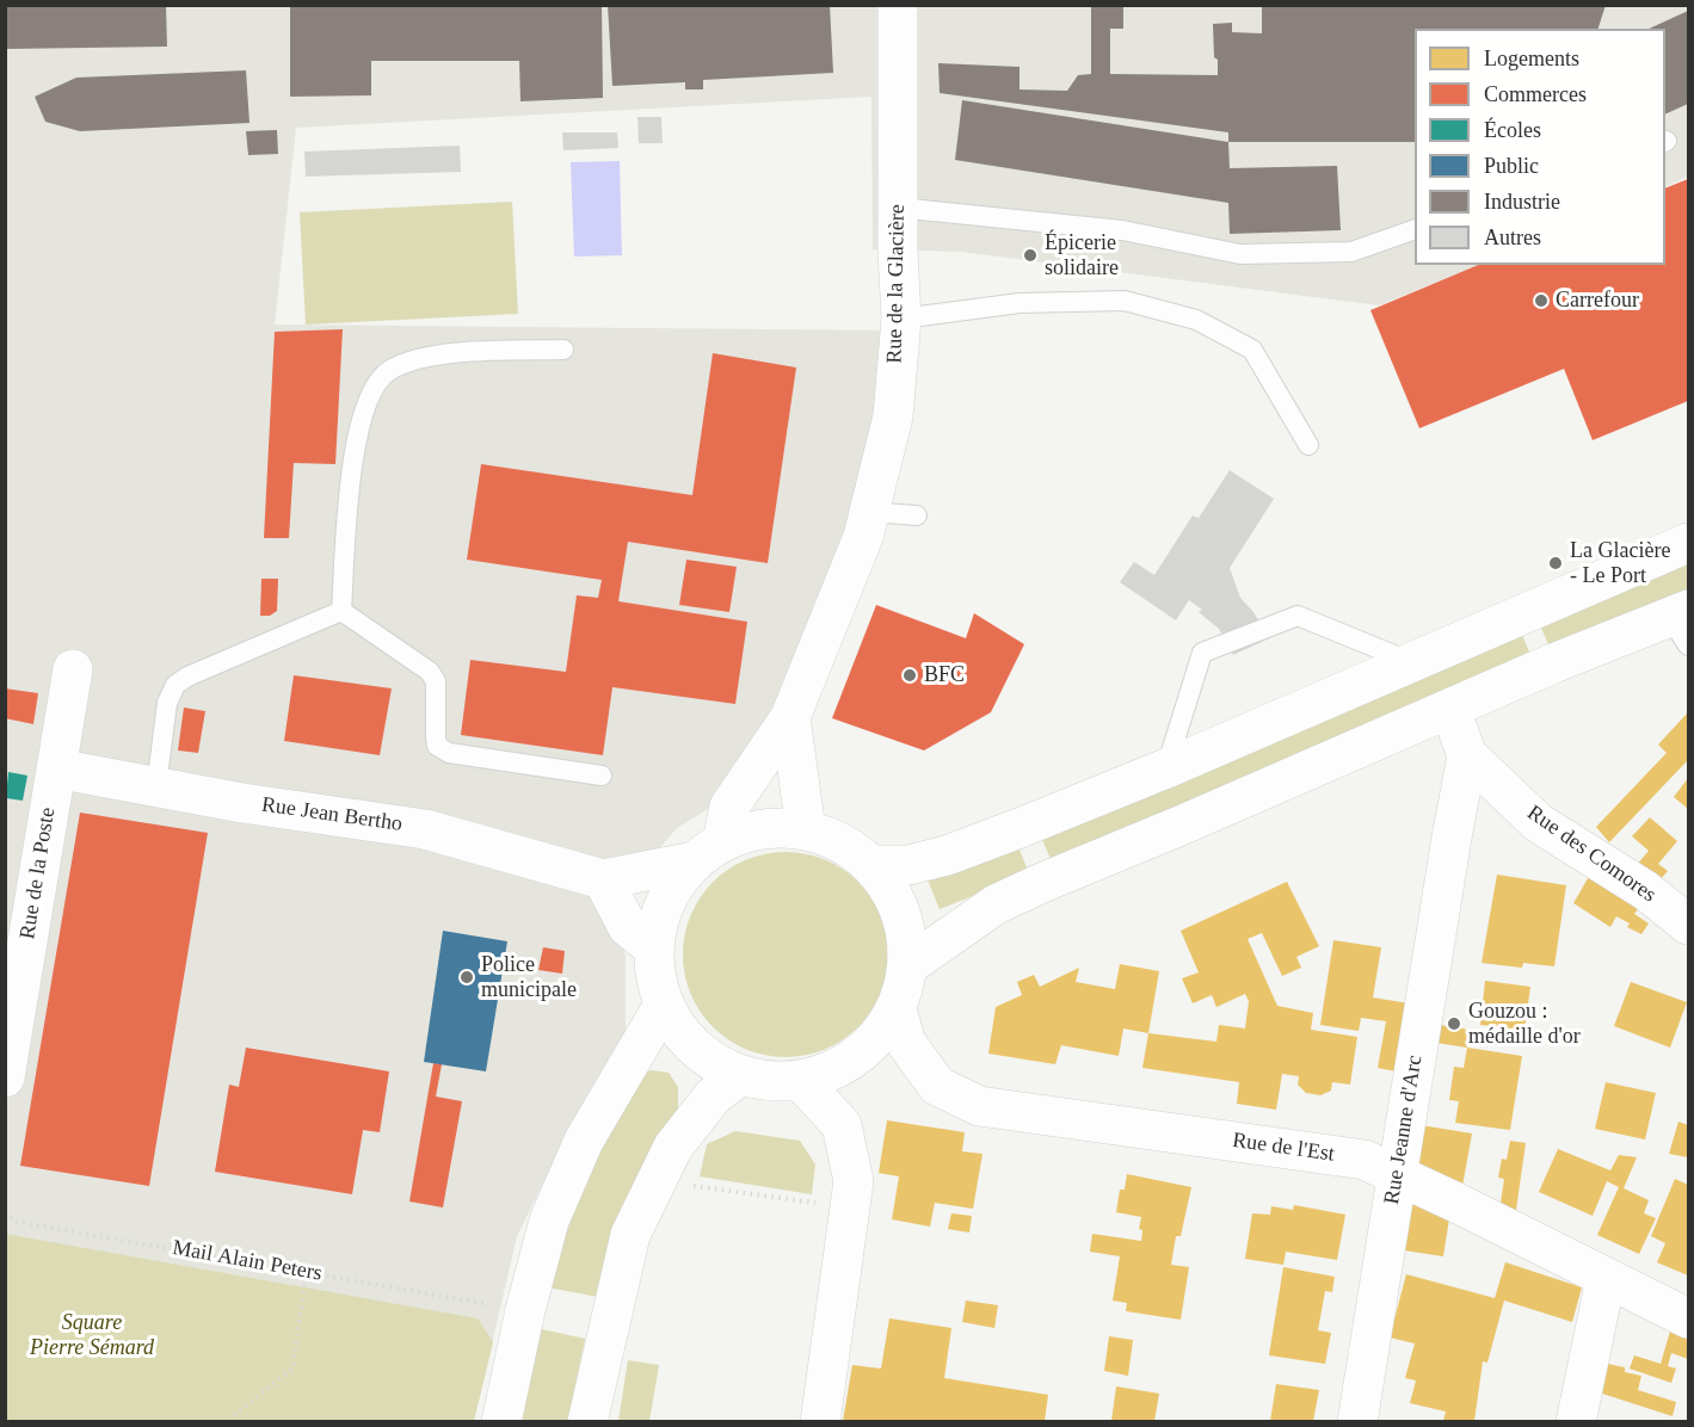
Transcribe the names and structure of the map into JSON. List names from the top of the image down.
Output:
{
  "streets": {
    "street": [
      "Rue de la Glacière",
      "Rue Jean Bertho",
      "Rue des Comores",
      "Rue de la Poste",
      "Rue Jeanne d'Arc",
      "Rue de l'Est"
    ],
    "path": ["Mail Alain Peters"]
  },
  "crossings": [
    ["Rue de la Glacière", "Rue Jean Bertho"],
    ["Rue de la Glacière", "Rue de l'Est"],
    ["Rue Jean Bertho", "Rue de la Poste"],
    ["Rue Jean Bertho", "Rue de l'Est"],
    ["Rue des Comores", "Rue Jeanne d'Arc"],
    ["Rue Jeanne d'Arc", "Rue de l'Est"]
  ],
  "parks": ["Square Pierre Sémard"],
  "places": [
    "Épicerie solidaire",
    "Carrefour",
    "La Glacière - Le Port",
    "BFC",
    "Police municipale",
    "Gouzou : médaille d'or"
  ],
  "legend": [
    "Logements",
    "Commerces",
    "Écoles",
    "Public",
    "Industrie",
    "Autres"
  ]
}
